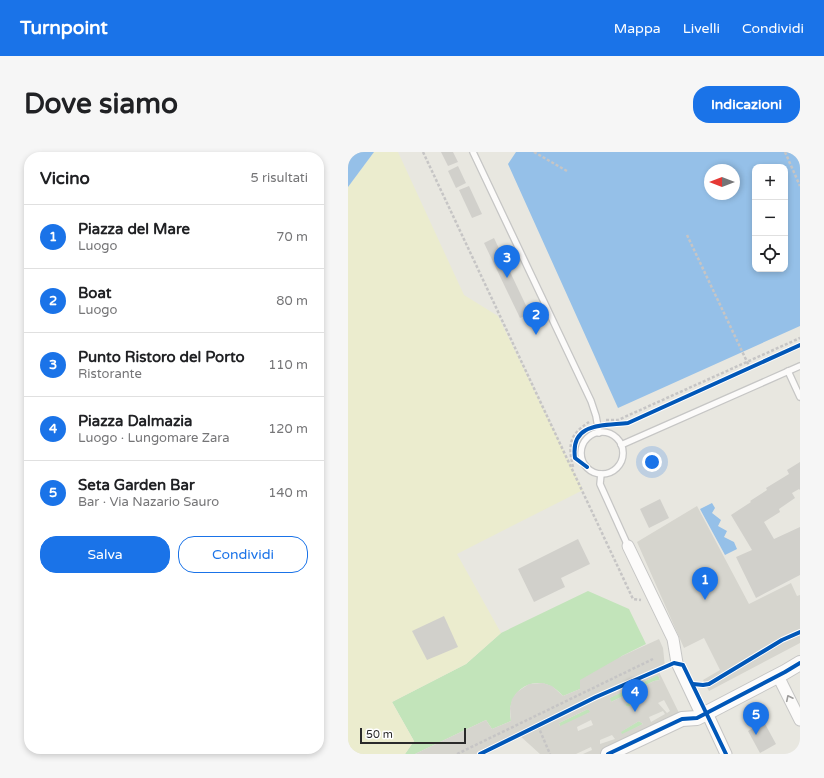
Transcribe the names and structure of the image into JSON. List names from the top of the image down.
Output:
{
  "scale_bar": "50 m",
  "north": "left",
  "page": {
    "header": "Turnpoint",
    "nav": ["Mappa", "Livelli", "Condividi"],
    "buttons": [
      "Indicazioni",
      ["Salva", "Condividi"]
    ],
    "title": "Dove siamo",
    "heading": ["Vicino", "5 risultati"],
    "map_buttons": ["+", "−"],
    "list": [
      {
        "mark": "1",
        "name": "Piazza del Mare",
        "note": "Luogo",
        "value": "70 m"
      },
      {
        "mark": "2",
        "name": "Boat",
        "note": "Luogo",
        "value": "80 m"
      },
      {
        "mark": "3",
        "name": "Punto Ristoro del Porto",
        "note": "Ristorante",
        "value": "110 m"
      },
      {
        "mark": "4",
        "name": "Piazza Dalmazia",
        "note": "Luogo · Lungomare Zara",
        "value": "120 m"
      },
      {
        "mark": "5",
        "name": "Seta Garden Bar",
        "note": "Bar · Via Nazario Sauro",
        "value": "140 m"
      }
    ],
    "pins": [
      "3",
      "2",
      "1",
      "4",
      "5"
    ],
    "scale": "50 m"
  }
}
